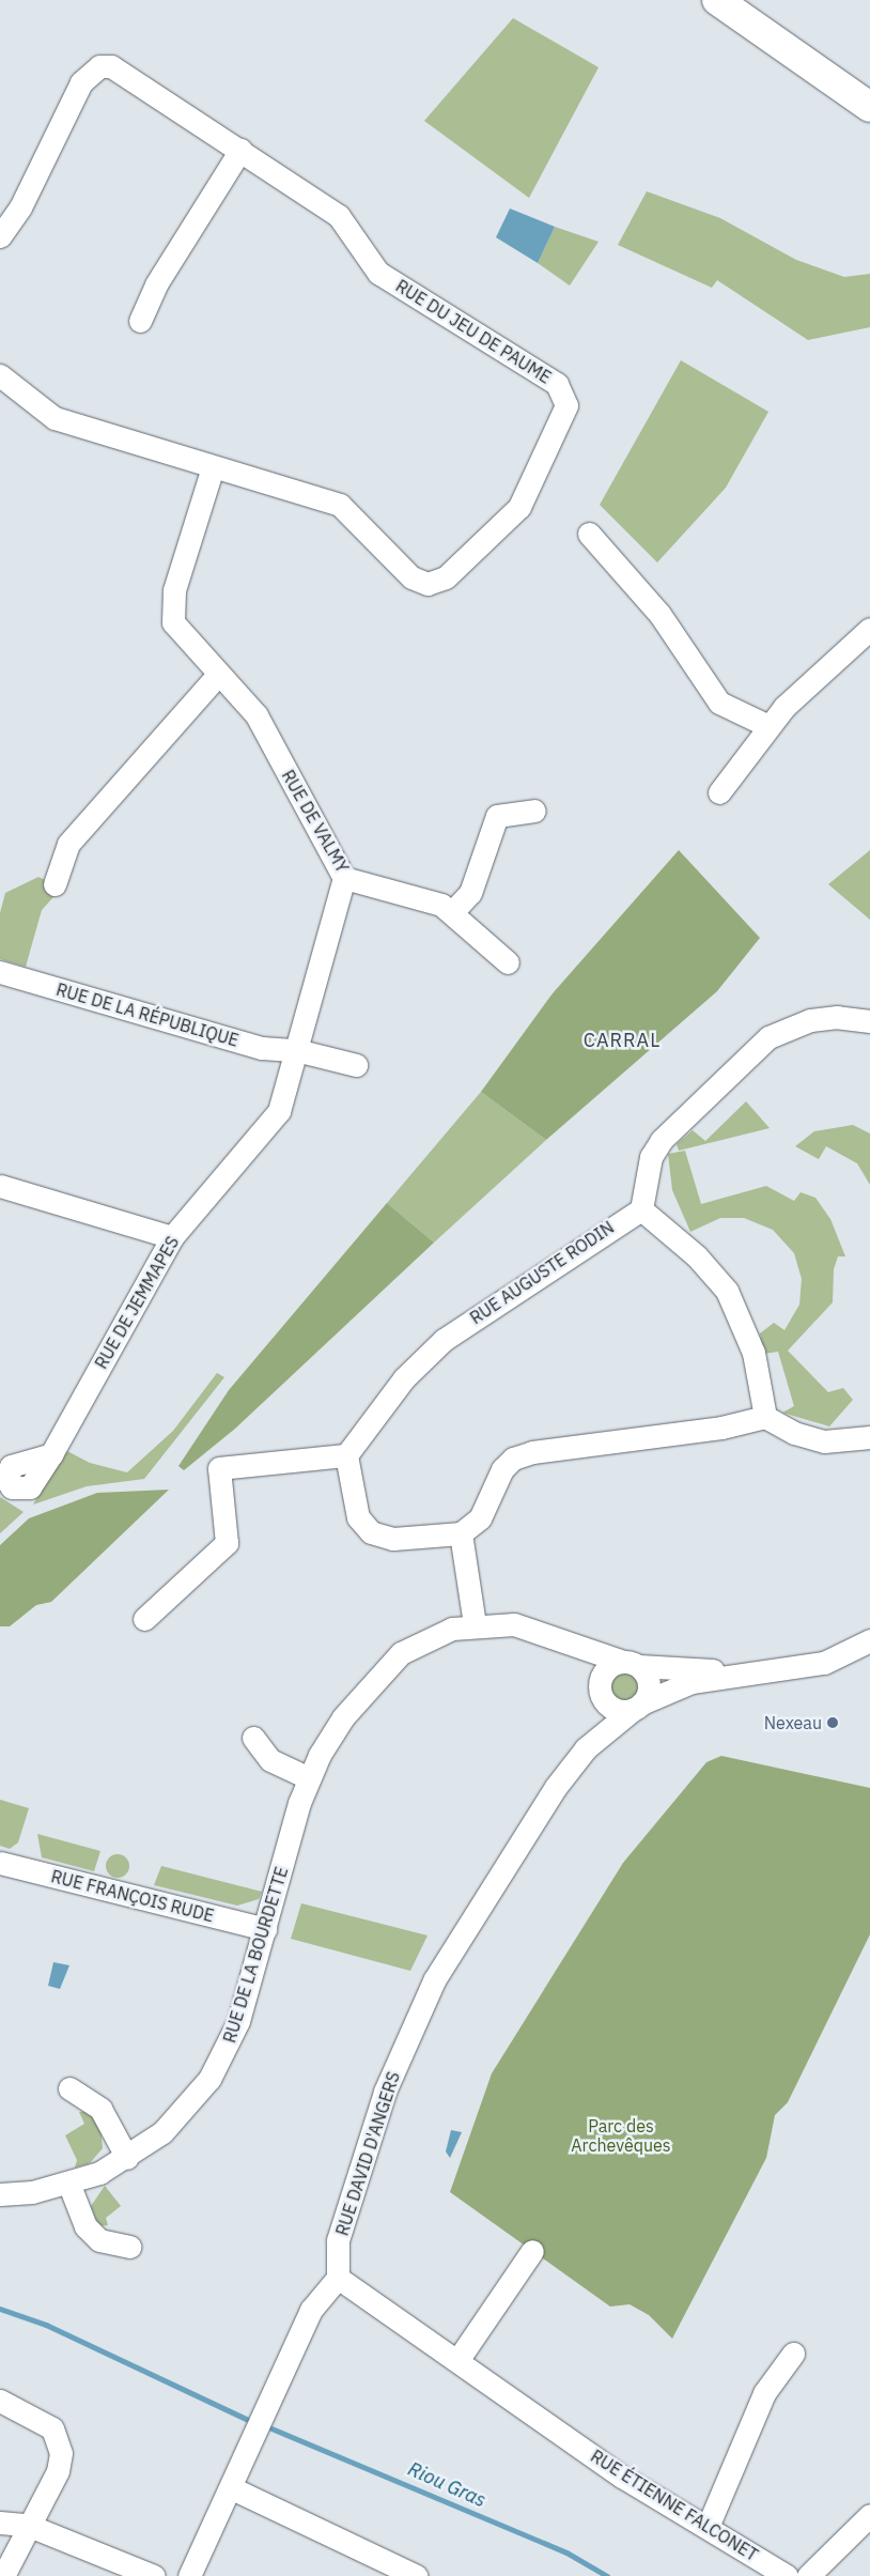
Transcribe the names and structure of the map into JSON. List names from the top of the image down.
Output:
{
  "streets": {
    "street": [
      "RUE DU JEU DE PAUME",
      "RUE DE VALMY",
      "RUE DE LA RÉPUBLIQUE",
      "RUE AUGUSTE RODIN",
      "RUE DE JEMMAPES",
      "RUE FRANÇOIS RUDE",
      "RUE DE LA BOURDETTE",
      "RUE DAVID D'ANGERS",
      "RUE ÉTIENNE FALCONET"
    ]
  },
  "crossings": [
    ["RUE DU JEU DE PAUME", "RUE DE VALMY"],
    ["RUE DE VALMY", "RUE DE JEMMAPES"],
    ["RUE DE LA RÉPUBLIQUE", "RUE DE JEMMAPES"],
    ["RUE FRANÇOIS RUDE", "RUE DE LA BOURDETTE"],
    ["RUE DE LA BOURDETTE", "RUE DAVID D'ANGERS"],
    ["RUE DAVID D'ANGERS", "RUE ÉTIENNE FALCONET"]
  ],
  "districts": ["CARRAL"],
  "water": ["Riou Gras"],
  "parks": ["Parc des Archevêques"],
  "places": ["Nexeau"]
}
